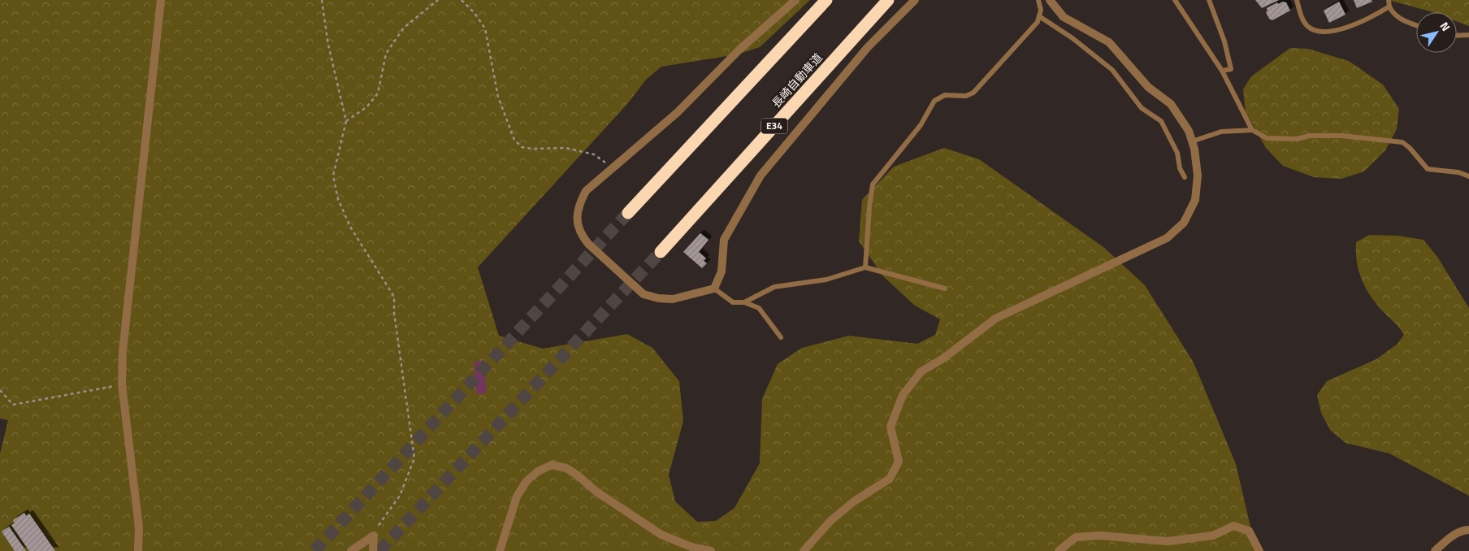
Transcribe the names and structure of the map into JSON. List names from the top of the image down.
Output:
{
  "streets": {
    "highway": ["長崎自動車道", "E34"]
  },
  "north": "top right"
}
